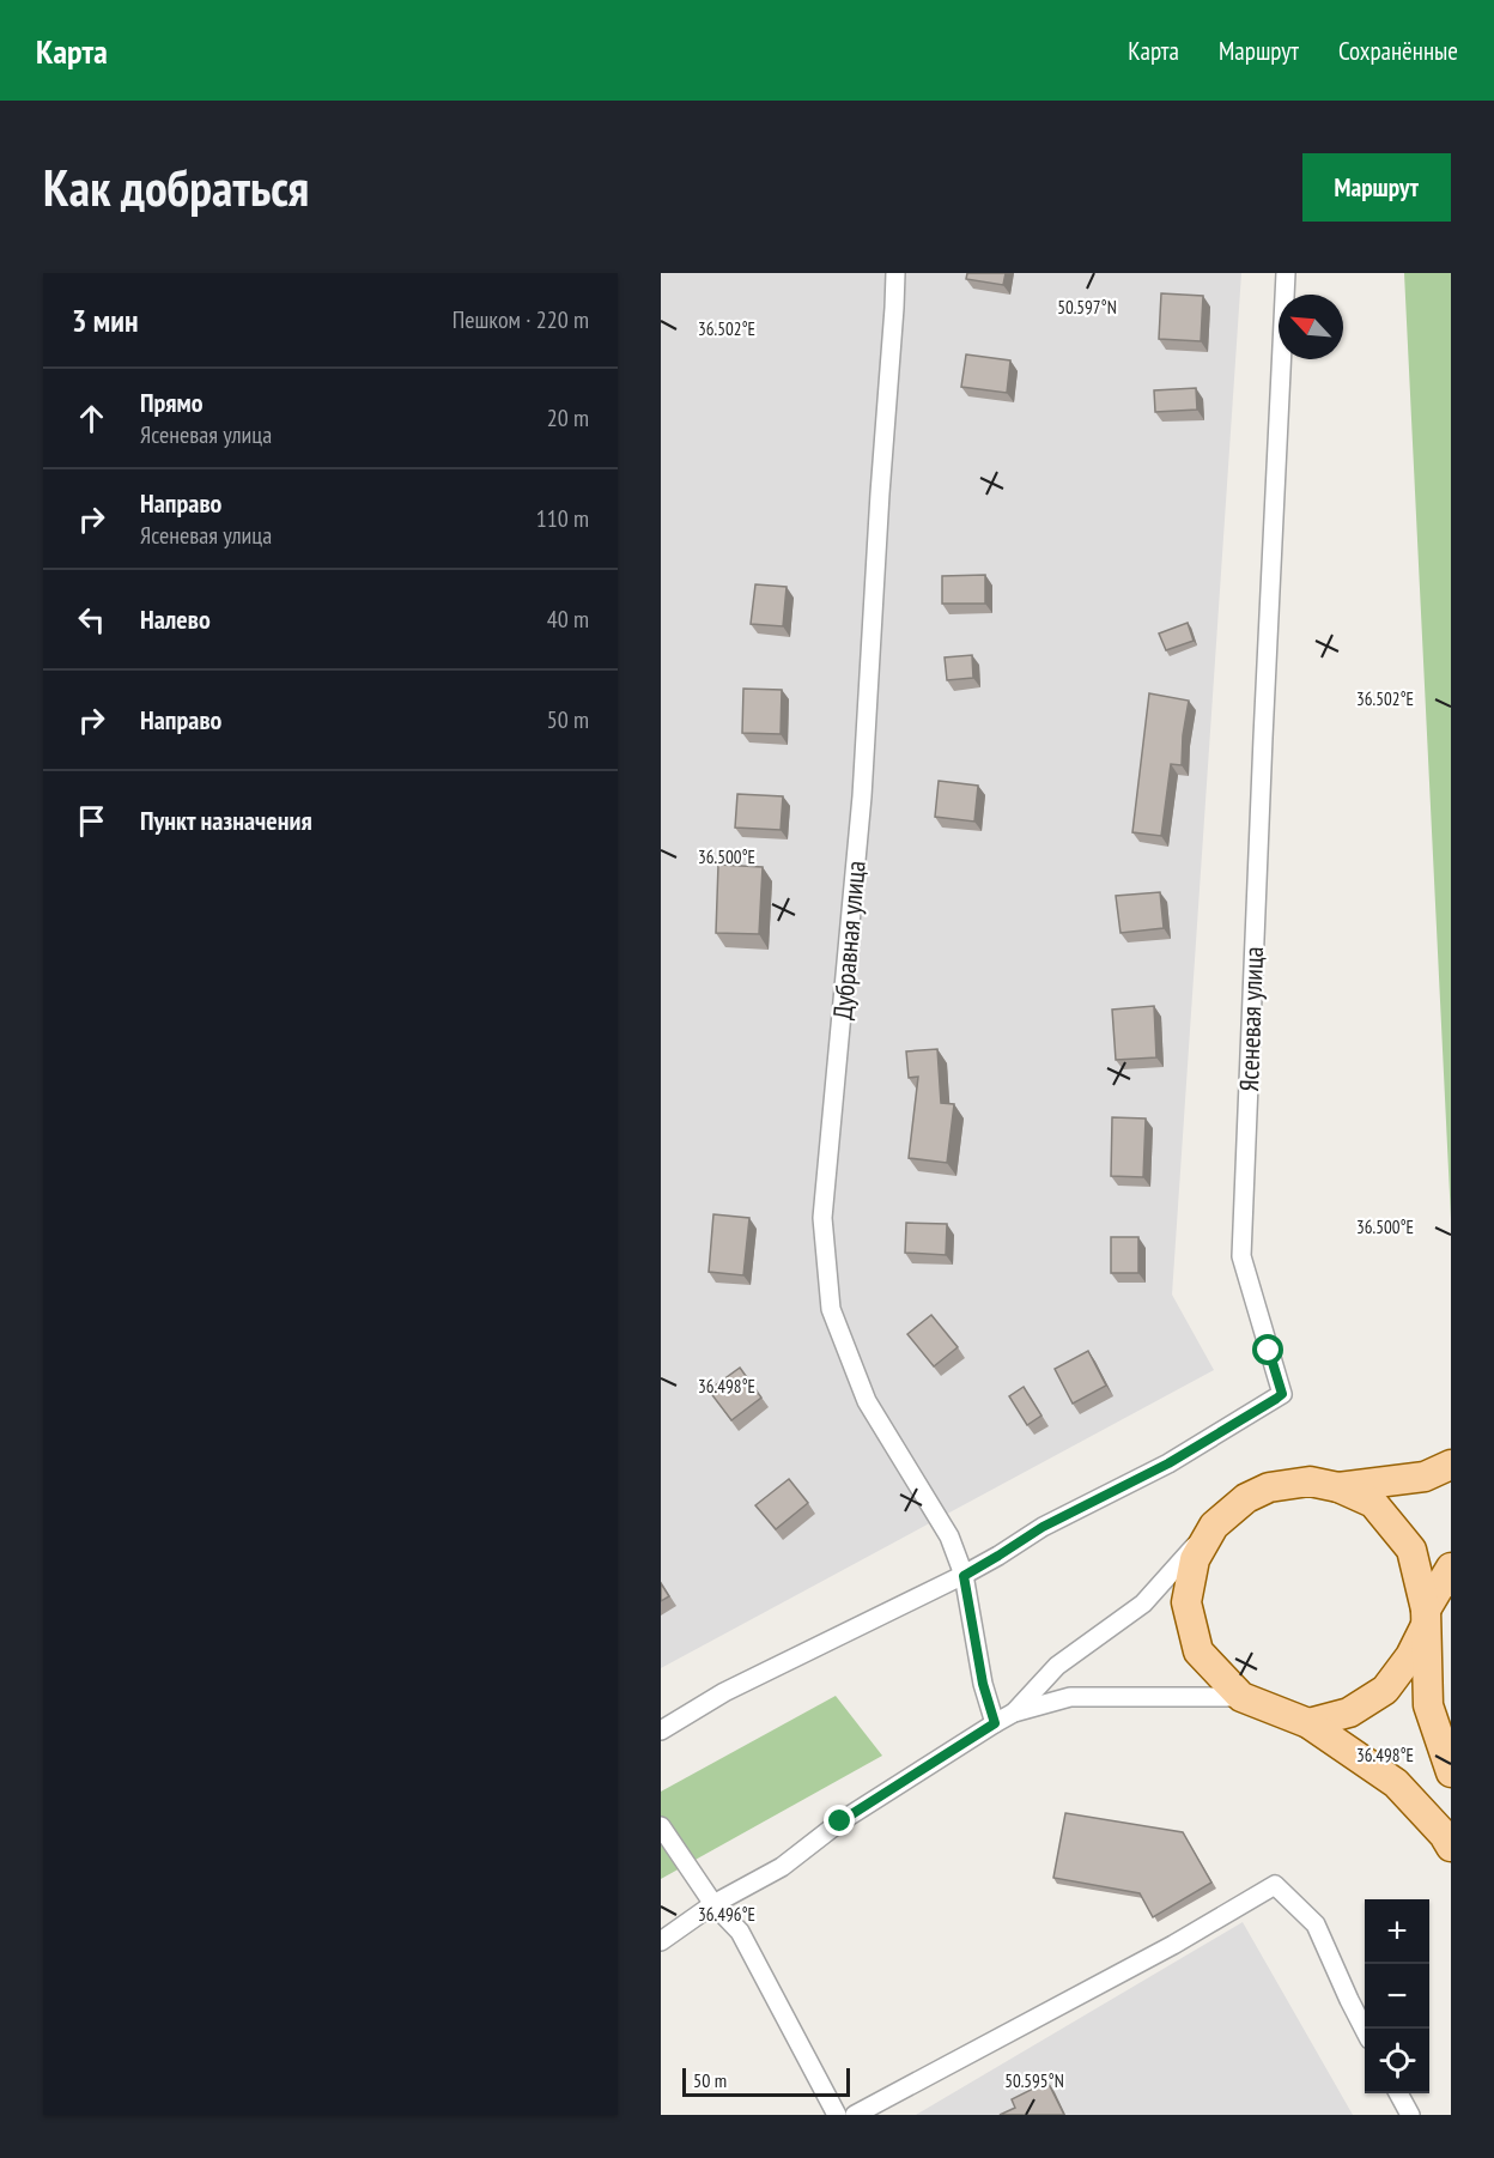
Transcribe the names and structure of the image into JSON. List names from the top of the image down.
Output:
{
  "streets": {
    "street": ["Дубравная улица", "Ясеневая улица"]
  },
  "crossings": [
    ["Дубравная улица", "Ясеневая улица"]
  ],
  "scale_bar": "50 m",
  "north": "top left",
  "page": {
    "header": "Карта",
    "nav": ["Карта", "Маршрут", "Сохранённые"],
    "buttons": "Маршрут",
    "title": "Как добраться",
    "heading": ["3 мин", "Пешком · 220 m"],
    "list": [
      ["Прямо", "Ясеневая улица", "20 m"],
      ["Направо", "Ясеневая улица", "110 m"],
      ["Налево", "40 m"],
      ["Направо", "50 m"],
      "Пункт назначения"
    ],
    "map_buttons": ["+", "−"],
    "scale": "50 m"
  },
  "coordinates": [
    "50.597°N",
    "36.502°E",
    "36.500°E",
    "36.498°E",
    "36.496°E",
    "50.595°N"
  ]
}
